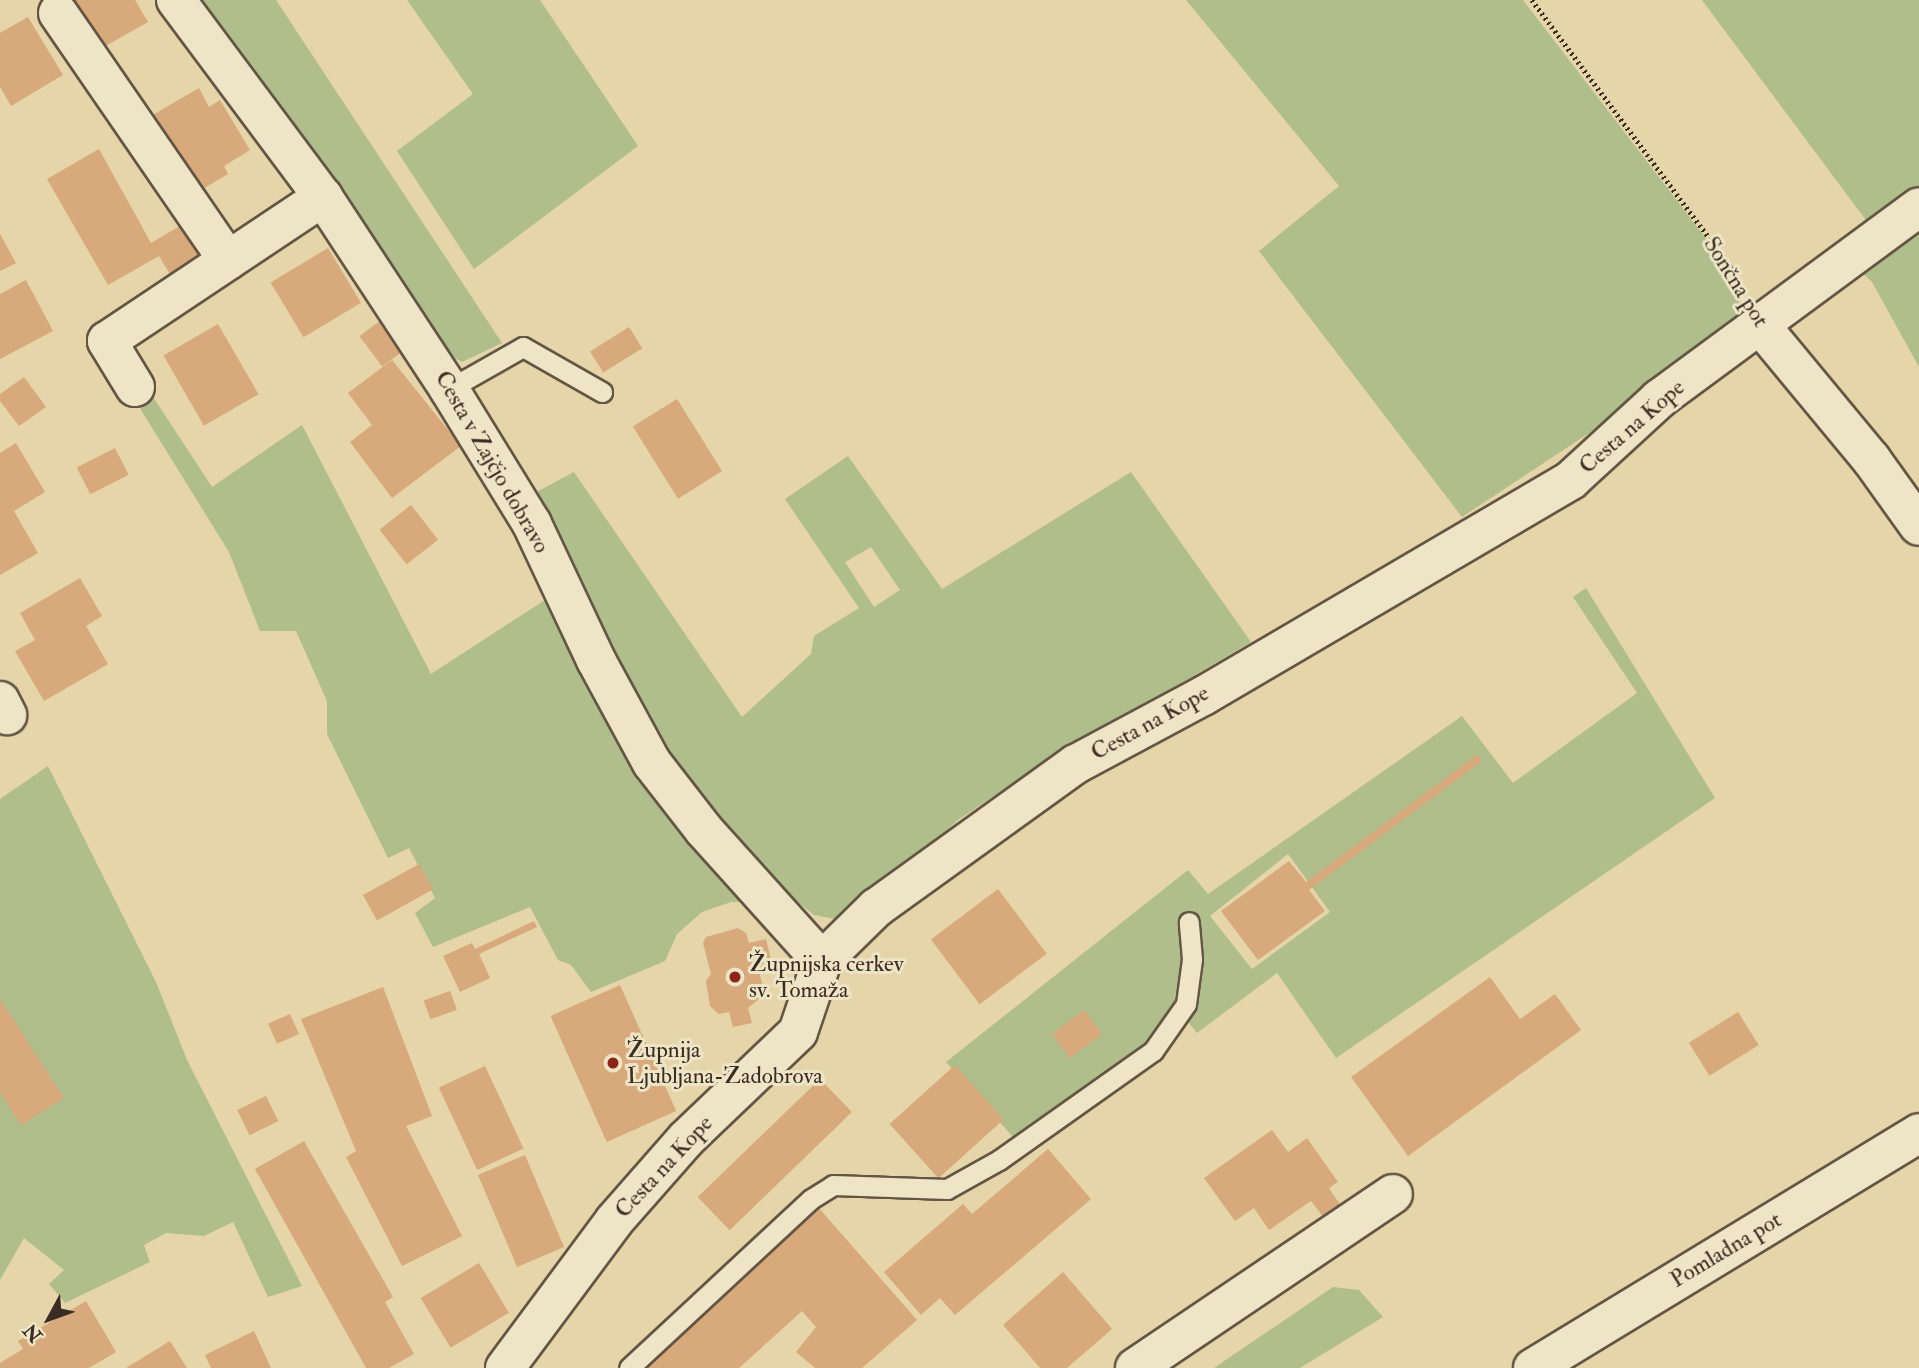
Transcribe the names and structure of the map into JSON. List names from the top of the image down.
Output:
{
  "streets": {
    "street": [
      "Sončna pot",
      "Cesta na Kope",
      "Cesta v Zajčjo dobravo",
      "Pomladna pot"
    ]
  },
  "crossings": [
    ["Sončna pot", "Cesta na Kope"],
    ["Cesta na Kope", "Cesta v Zajčjo dobravo"]
  ],
  "places": ["Župnijska cerkev sv. Tomaža", "Župnija Ljubljana-Zadobrova"],
  "north": "bottom left"
}
